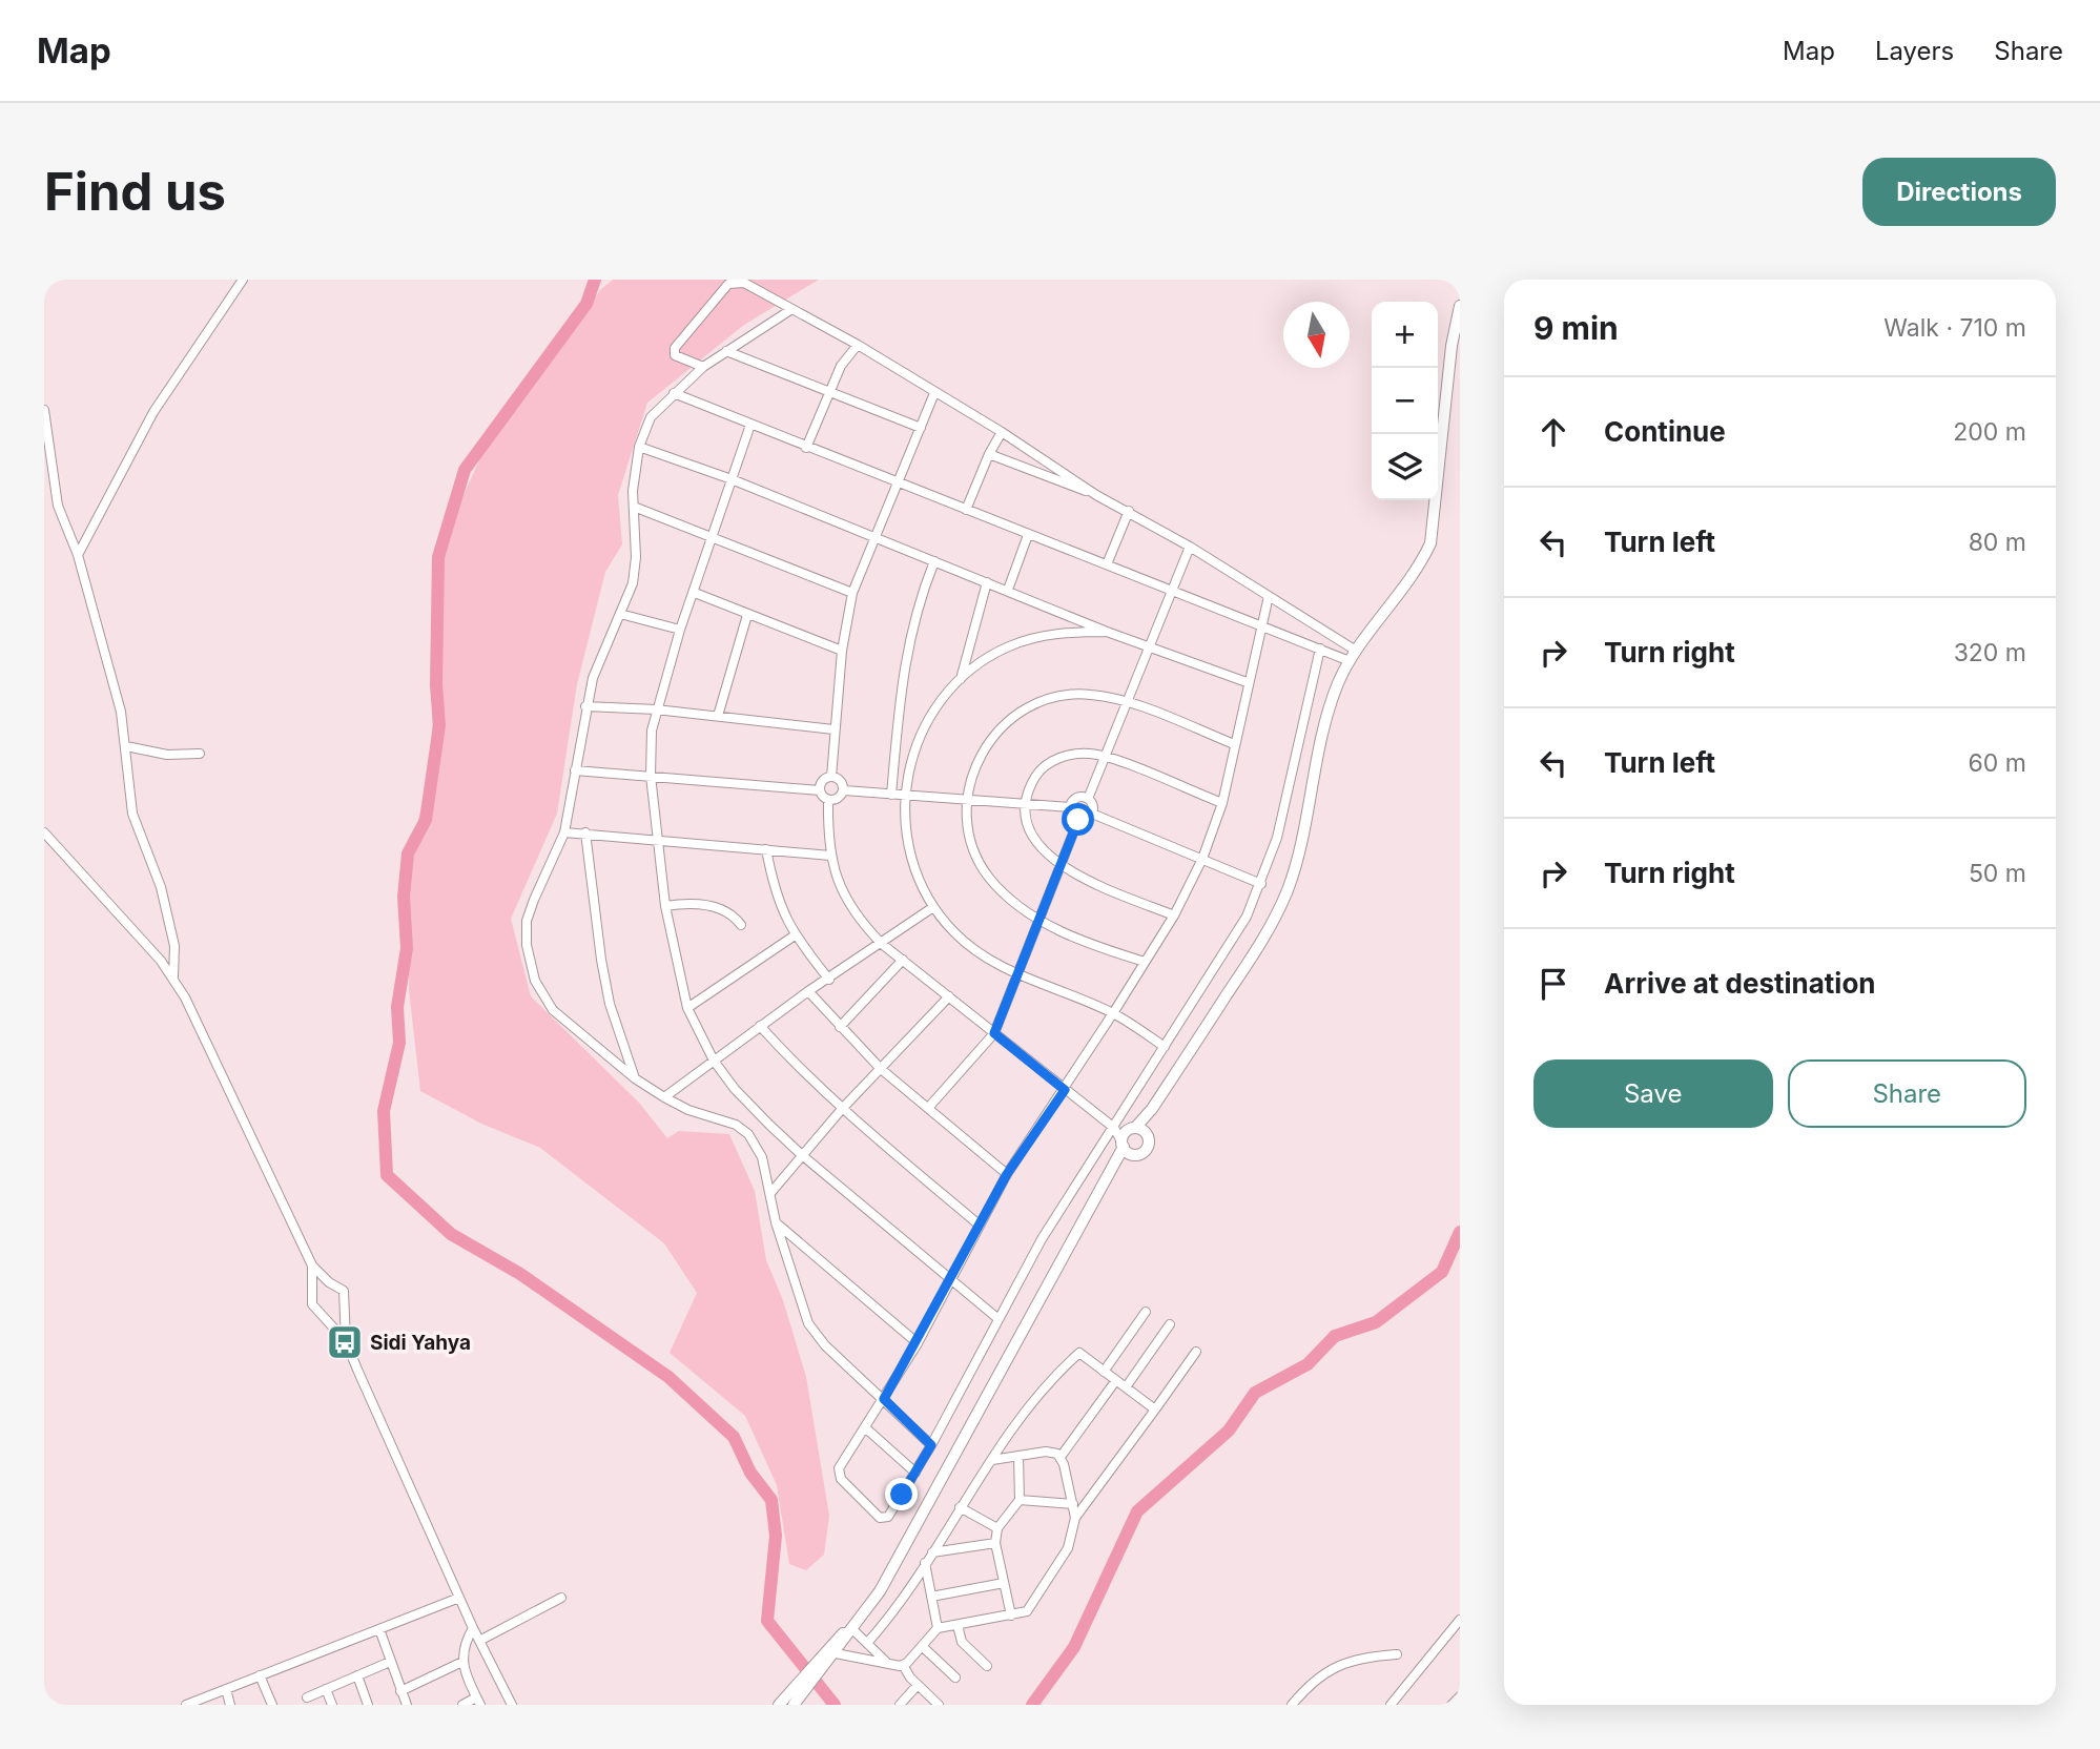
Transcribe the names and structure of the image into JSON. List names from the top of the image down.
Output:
{
  "places": {
    "bus stop": ["Sidi Yahya"]
  },
  "north": "bottom",
  "page": {
    "header": "Map",
    "nav": ["Map", "Layers", "Share"],
    "buttons": [
      "Directions",
      ["Save", "Share"]
    ],
    "title": "Find us",
    "heading": ["9 min", "Walk · 710 m"],
    "map_buttons": ["+", "−"],
    "list": [
      ["Continue", "200 m"],
      ["Turn left", "80 m"],
      ["Turn right", "320 m"],
      ["Turn left", "60 m"],
      ["Turn right", "50 m"],
      "Arrive at destination"
    ]
  }
}
